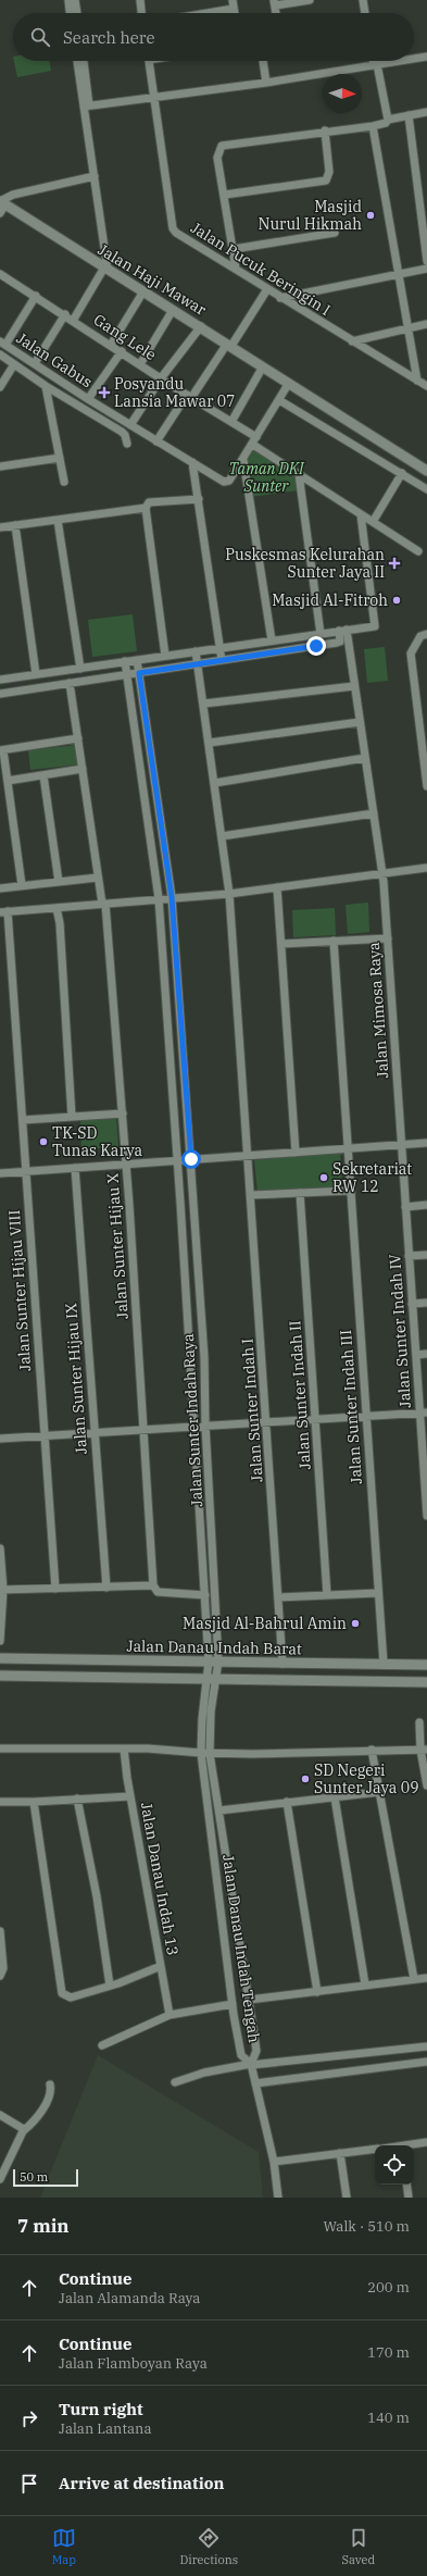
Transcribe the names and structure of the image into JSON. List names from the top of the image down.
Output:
{
  "streets": {
    "street": [
      "Jalan Pucuk Beringin I",
      "Jalan Haji Mawar",
      "Gang Lele",
      "Jalan Gabus",
      "Jalan Mimosa Raya",
      "Jalan Sunter Hijau X",
      "Jalan Sunter Hijau VIII",
      "Jalan Sunter Indah IV",
      "Jalan Sunter Hijau IX",
      "Jalan Sunter Indah II",
      "Jalan Sunter Indah III",
      "Jalan Sunter Indah I",
      "Jalan Sunter Indah Raya",
      "Jalan Danau Indah Barat",
      "Jalan Danau Indah 13",
      "Jalan Danau Indah Tengah"
    ]
  },
  "crossings": [
    ["Jalan Mimosa Raya", "Jalan Sunter Indah IV"],
    ["Jalan Sunter Indah III", "Jalan Danau Indah Barat"],
    ["Jalan Sunter Indah I", "Jalan Danau Indah Barat"],
    ["Jalan Sunter Indah Raya", "Jalan Danau Indah Barat"],
    ["Jalan Sunter Indah Raya", "Jalan Danau Indah Tengah"],
    ["Jalan Danau Indah Barat", "Jalan Danau Indah Tengah"]
  ],
  "parks": ["Taman DKI Sunter"],
  "places": {
    "other": [
      "Masjid Nurul Hikmah",
      "Masjid Al-Fitroh",
      "TK-SD Tunas Karya",
      "Sekretariat RW 12",
      "Masjid Al-Bahrul Amin",
      "SD Negeri Sunter Jaya 09"
    ],
    "health": ["Posyandu Lansia Mawar 07", "Puskesmas Kelurahan Sunter Jaya II"]
  },
  "scale_bar": "50 m",
  "north": "right",
  "page": {
    "search": "Search here",
    "scale": "50 m",
    "heading": ["7 min", "Walk · 510 m"],
    "list": [
      ["Continue", "Jalan Alamanda Raya", "200 m"],
      ["Continue", "Jalan Flamboyan Raya", "170 m"],
      ["Turn right", "Jalan Lantana", "140 m"],
      "Arrive at destination"
    ],
    "nav": ["Map", "Directions", "Saved"]
  }
}
